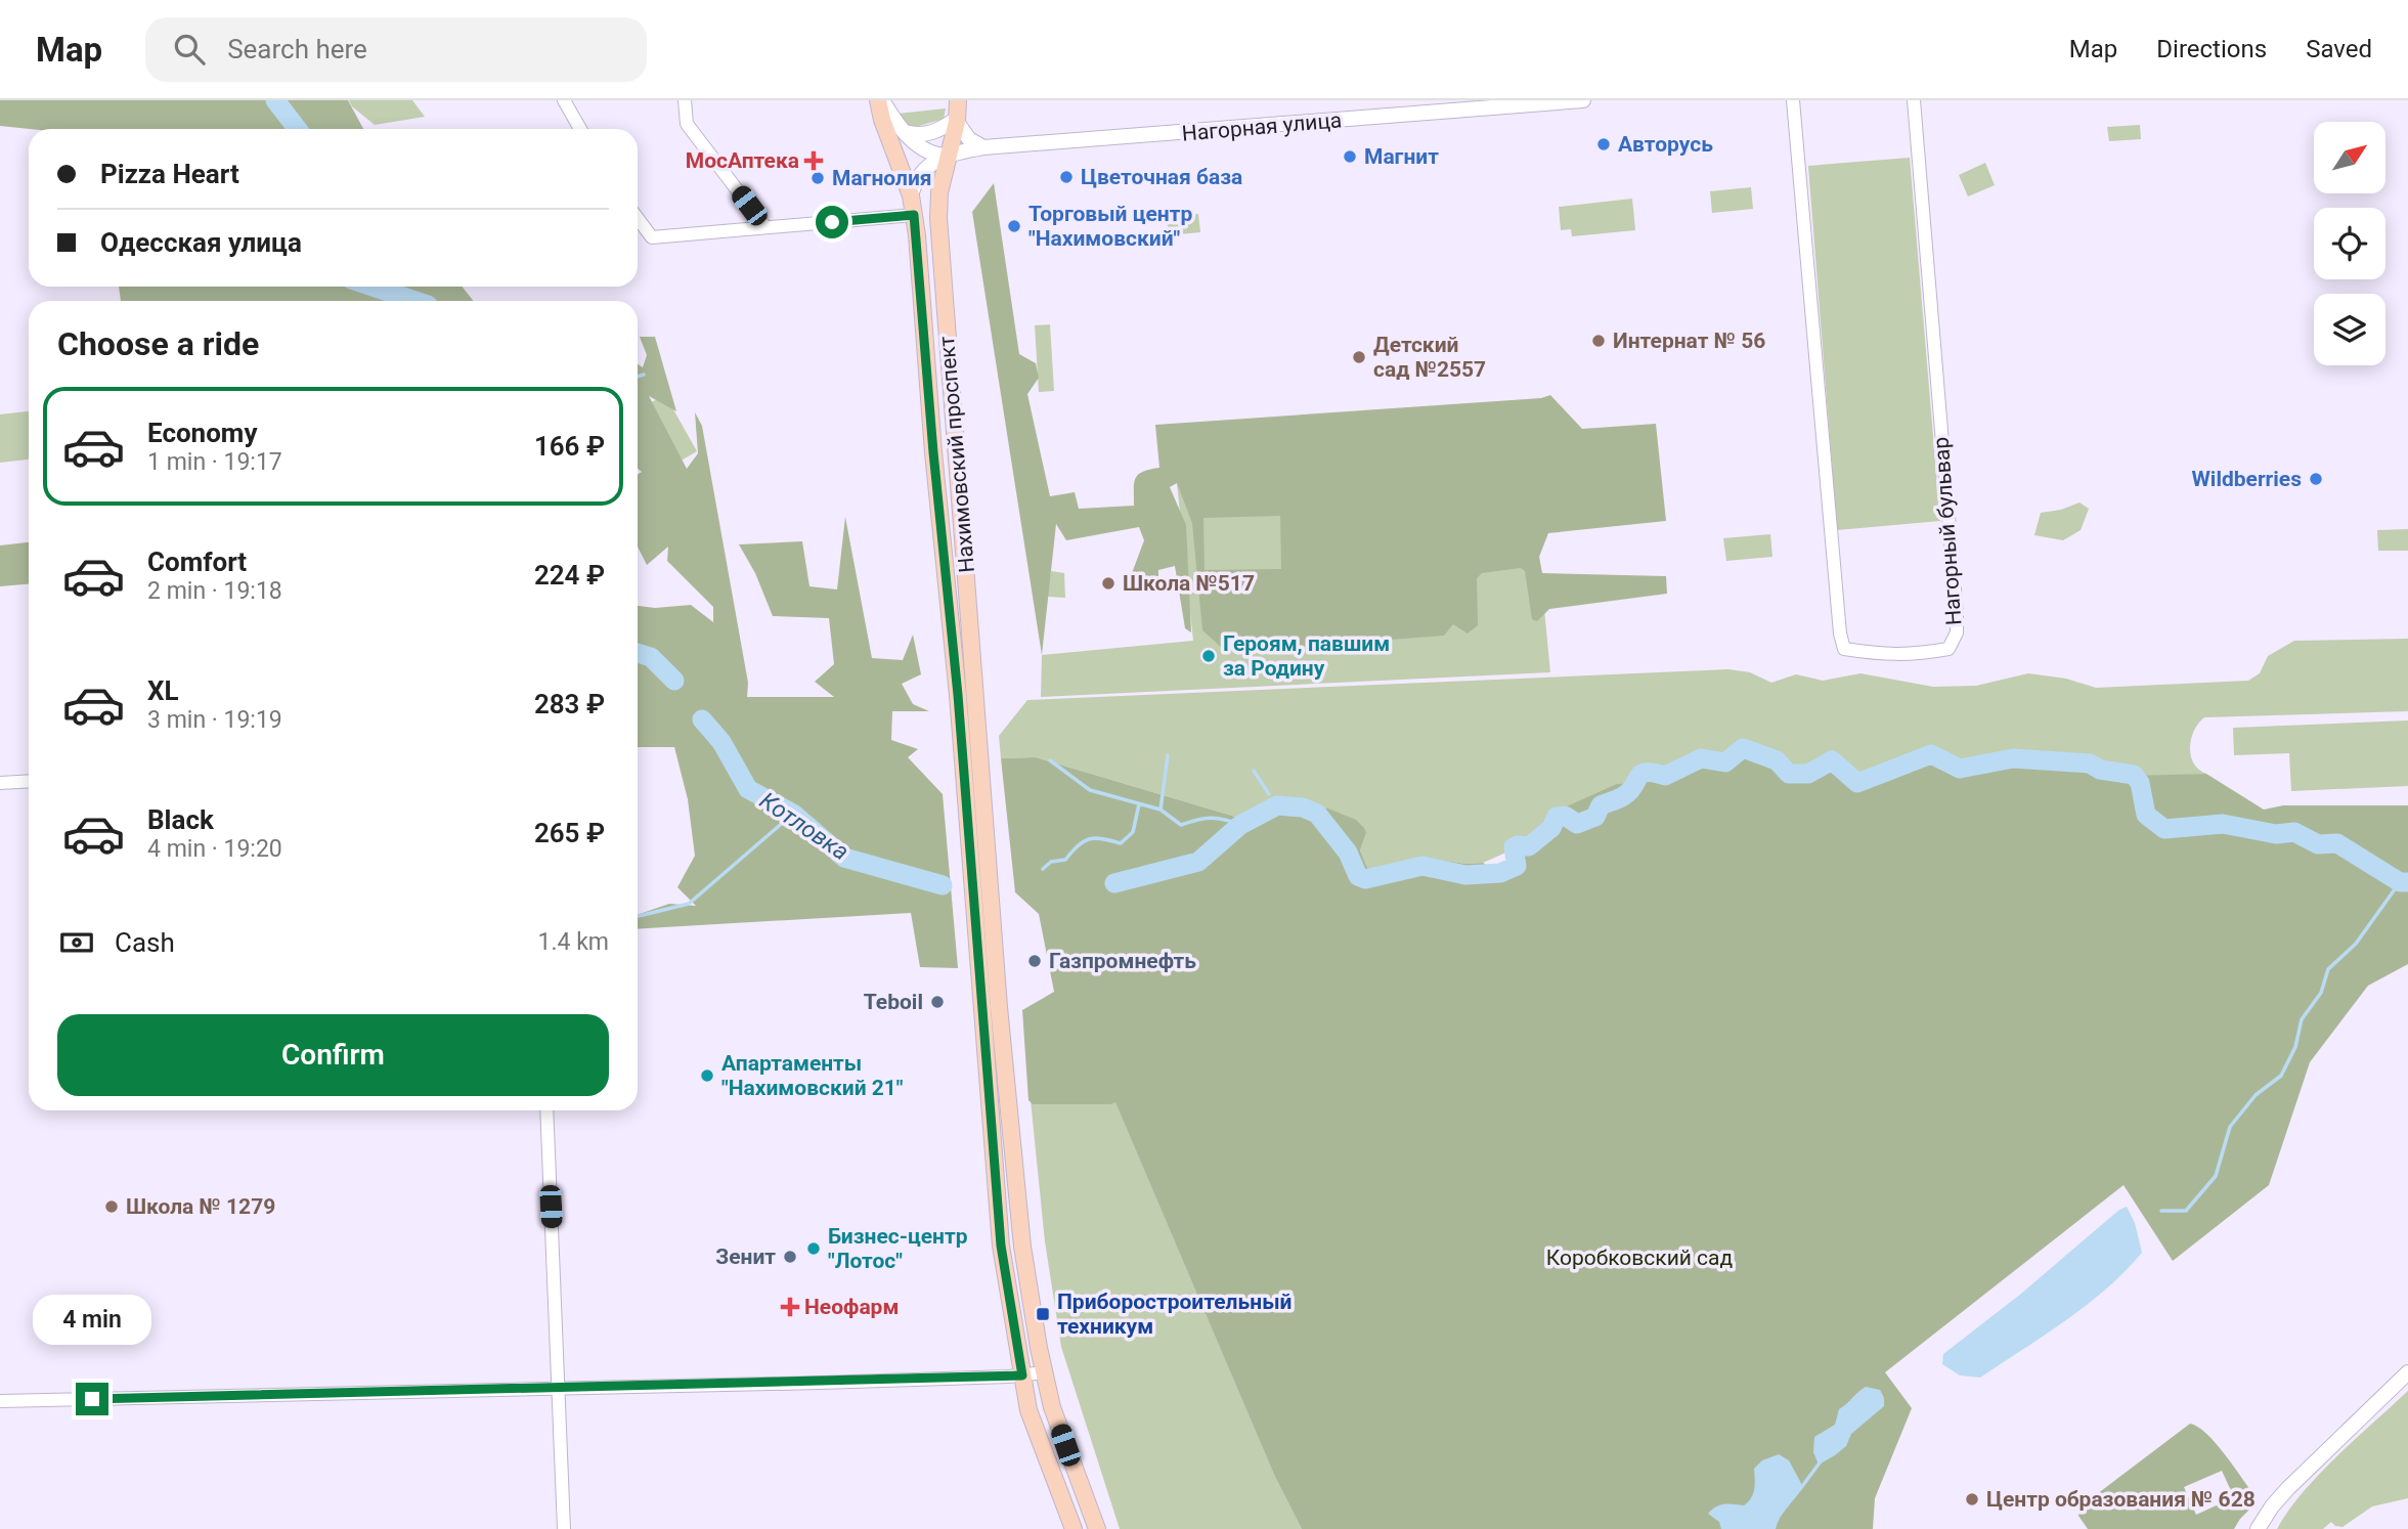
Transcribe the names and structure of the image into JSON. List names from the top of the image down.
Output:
{
  "streets": {
    "main road": ["Нахимовский проспект"],
    "street": ["Нагорная улица", "Нагорный бульвар"]
  },
  "crossings": [
    ["Нагорная улица", "Нахимовский проспект"]
  ],
  "water": ["Котловка"],
  "parks": ["Коробковский сад"],
  "places": {
    "other": [
      "Авторусь",
      "Магнит",
      "Цветочная база",
      "Магнолия",
      "Торговый центр \"Нахимовский\"",
      "Интернат № 56",
      "Детский сад №2557",
      "Wildberries",
      "Школа №517",
      "Героям, павшим за Родину",
      "Газпромнефть",
      "Teboil",
      "Апартаменты \"Нахимовский 21\"",
      "Школа № 1279",
      "Бизнес-центр \"Лотос\"",
      "Зенит",
      "Центр образования № 628"
    ],
    "health": ["МосАптека", "Неофарм"],
    "transit": ["Приборостроительный техникум"]
  },
  "north": "top right",
  "page": {
    "header": "Map",
    "search": "Search here",
    "nav": ["Map", "Directions", "Saved"],
    "banner": ["Pizza Heart", "Одесская улица"],
    "heading": "Choose a ride",
    "list": [
      {
        "name": "Economy",
        "note": "1 min · 19:17",
        "value": "166 ₽"
      },
      {
        "name": "Comfort",
        "note": "2 min · 19:18",
        "value": "224 ₽"
      },
      {
        "name": "XL",
        "note": "3 min · 19:19",
        "value": "283 ₽"
      },
      {
        "name": "Black",
        "note": "4 min · 19:20",
        "value": "265 ₽"
      }
    ],
    "pay": ["Cash", "1.4 km"],
    "buttons": "Confirm",
    "bubble": "4 min"
  }
}
